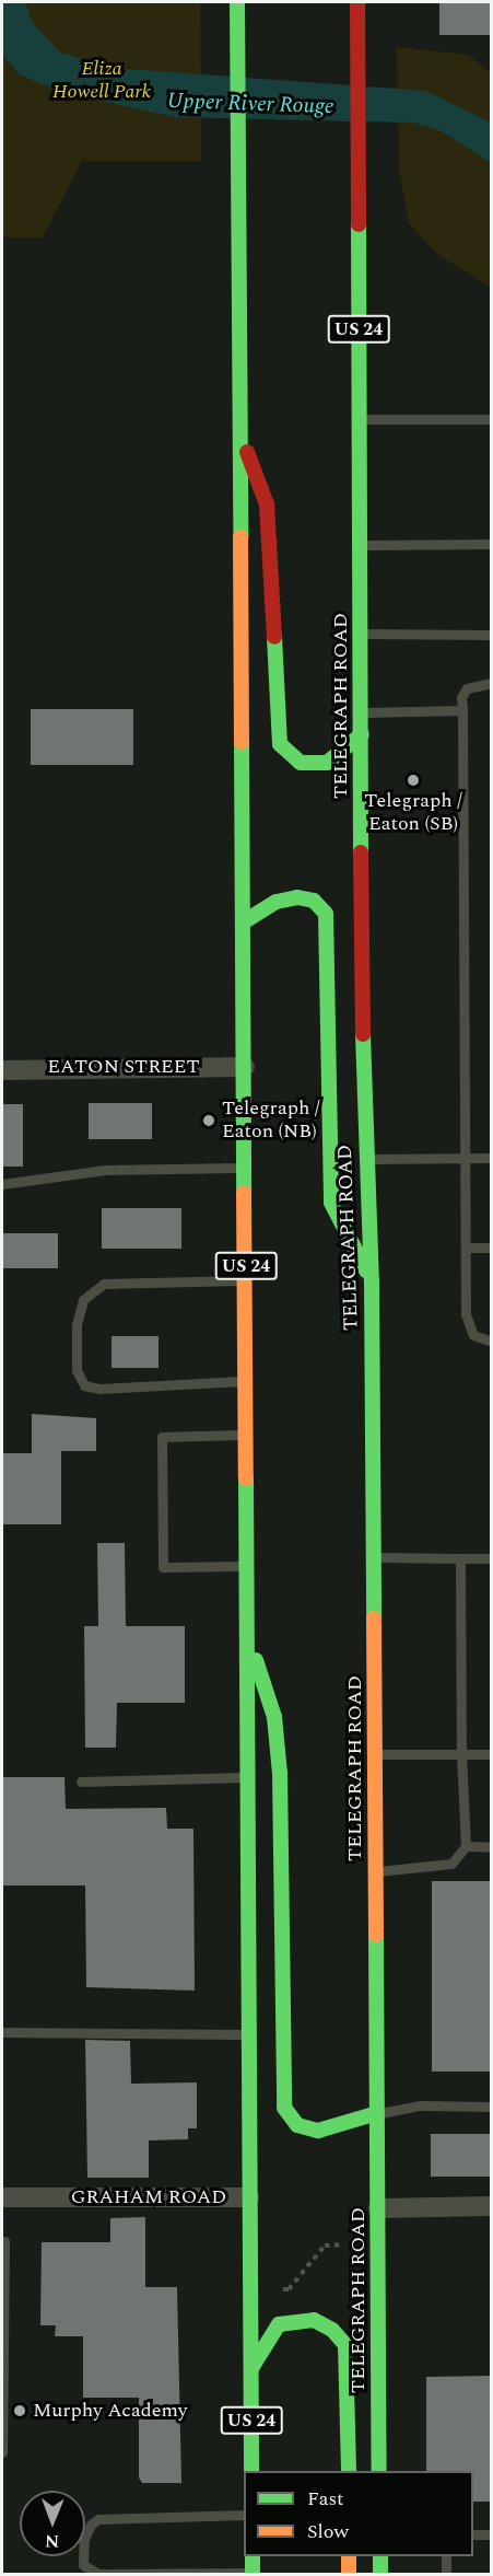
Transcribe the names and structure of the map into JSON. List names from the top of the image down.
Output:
{
  "streets": {
    "main road": ["US 24", "TELEGRAPH ROAD"],
    "street": ["EATON STREET", "GRAHAM ROAD"]
  },
  "crossings": [
    ["US 24", "EATON STREET"],
    ["US 24", "GRAHAM ROAD"]
  ],
  "water": ["Upper River Rouge"],
  "parks": ["Eliza Howell Park"],
  "places": ["Telegraph / Eaton (SB)", "Telegraph / Eaton (NB)", "Murphy Academy"],
  "legend": ["Fast", "Slow"],
  "north": "bottom"
}
